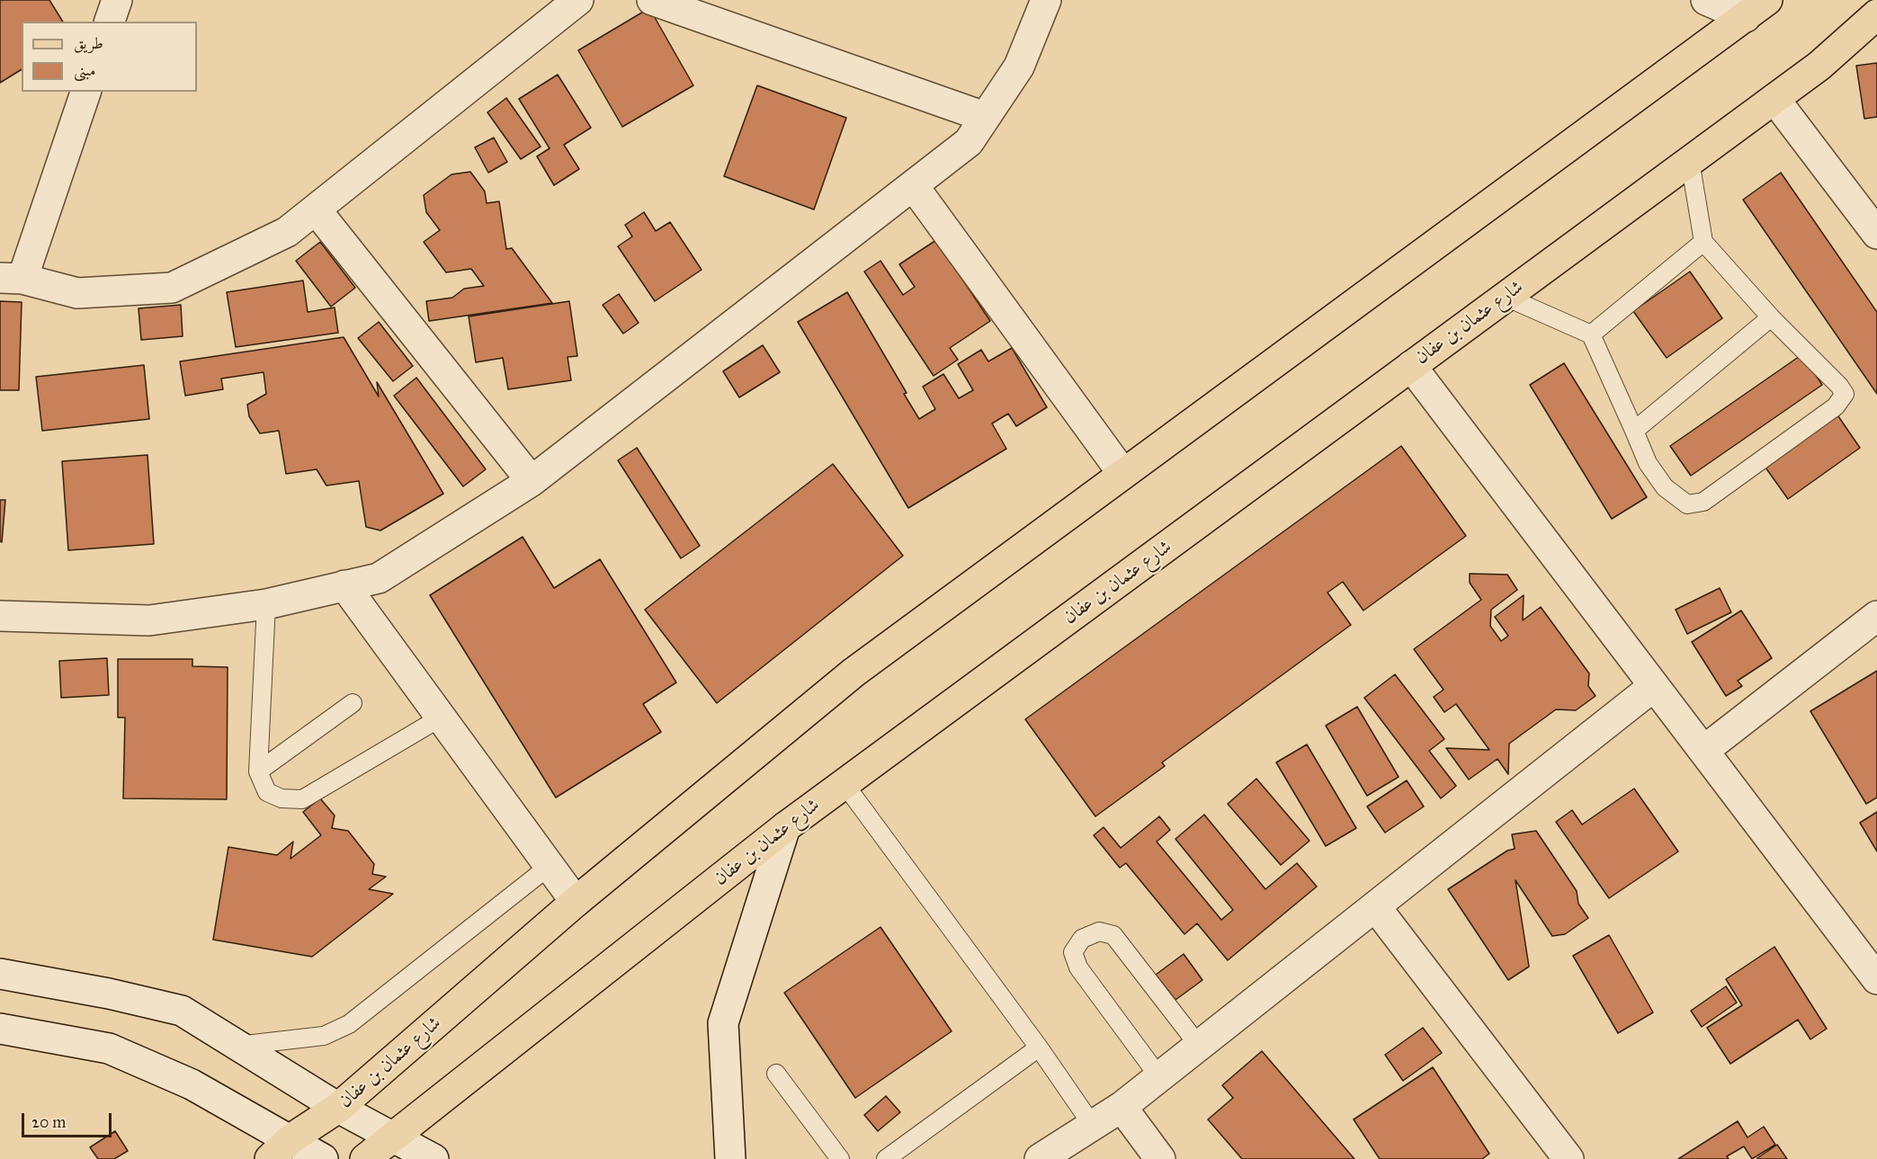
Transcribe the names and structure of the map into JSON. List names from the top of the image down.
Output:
{
  "streets": {
    "main road": ["شارع عثمان بن عفان"]
  },
  "legend": ["طريق", "مبنى"],
  "scale_bar": "20 m"
}
